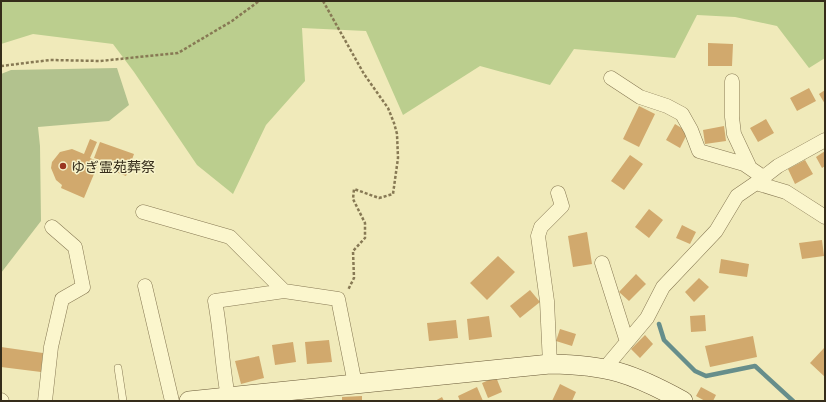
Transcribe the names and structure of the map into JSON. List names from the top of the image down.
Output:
{
  "places": ["ゆぎ霊苑葬祭"]
}
